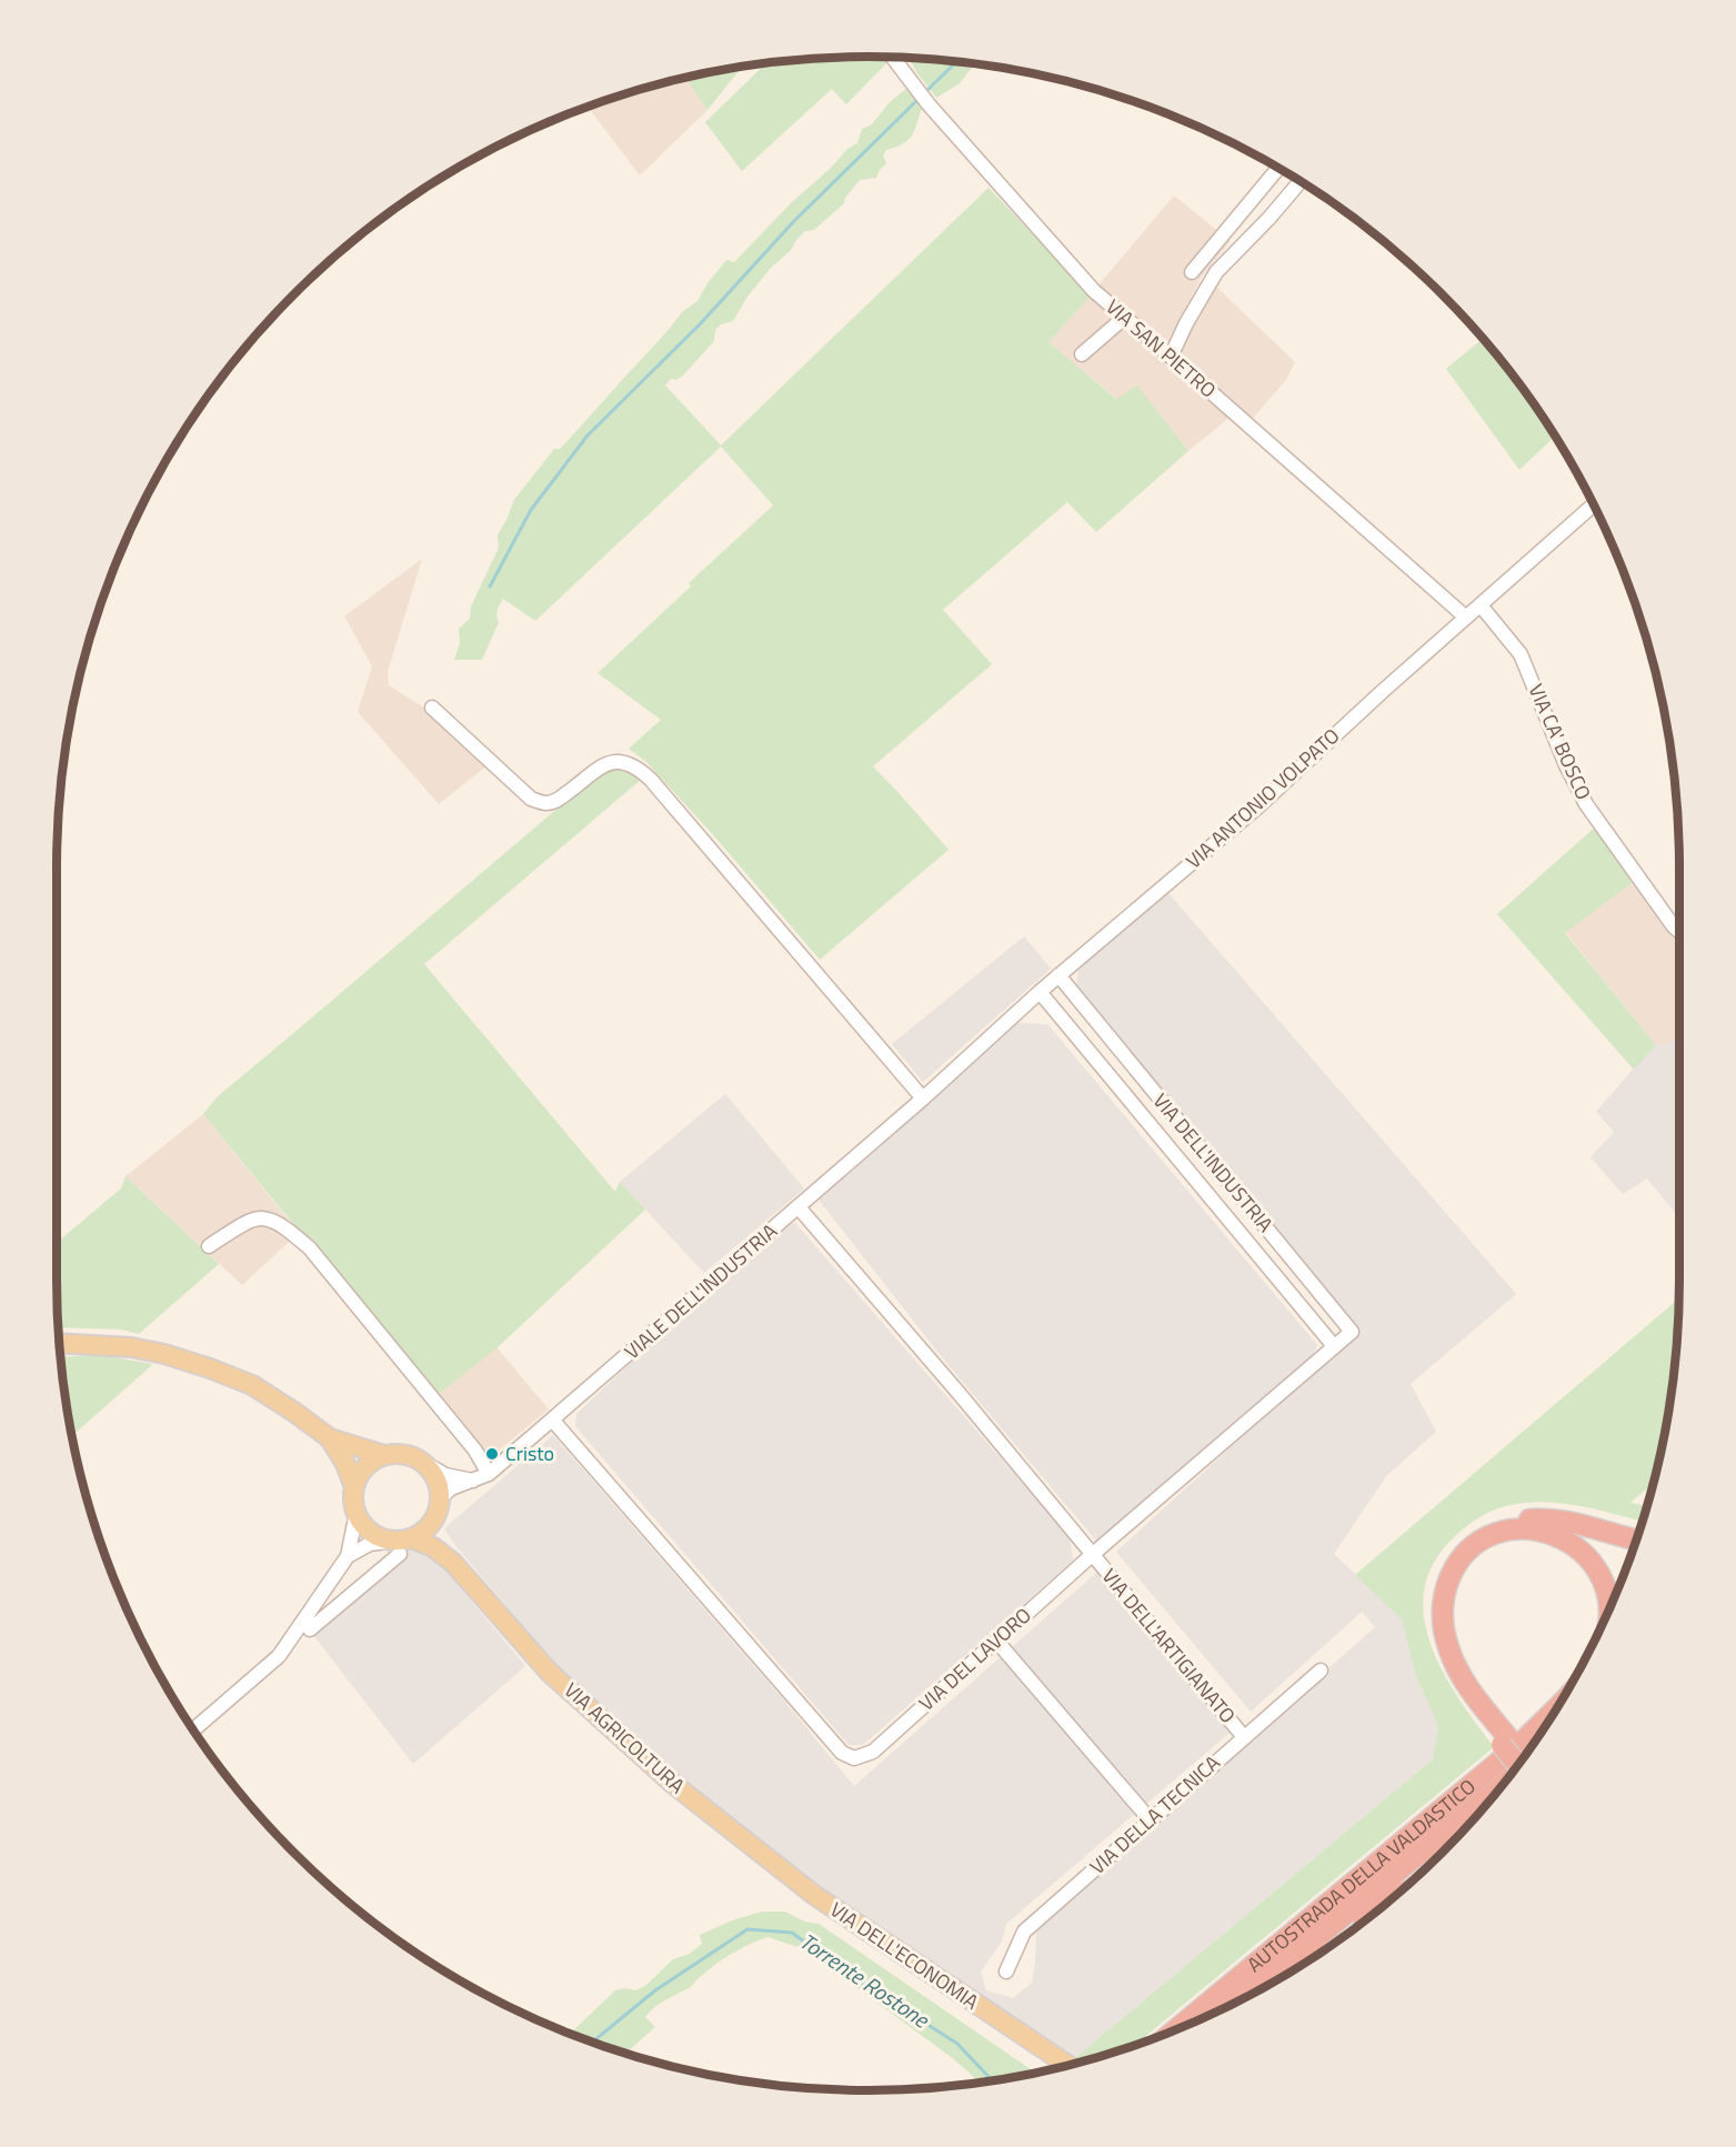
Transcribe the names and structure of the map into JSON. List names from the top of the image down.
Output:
{
  "streets": {
    "highway": ["AUTOSTRADA DELLA VALDASTICO"],
    "main road": ["VIALE DELL'INDUSTRIA", "VIA AGRICOLTURA", "VIA DELL'ECONOMIA"],
    "street": [
      "VIA SAN PIETRO",
      "VIA CA' BOSCO",
      "VIA ANTONIO VOLPATO",
      "VIA DELL'INDUSTRIA",
      "VIA DELL'ARTIGIANATO",
      "VIA DEL LAVORO",
      "VIA DELLA TECNICA"
    ]
  },
  "crossings": [
    ["VIA SAN PIETRO", "VIA ANTONIO VOLPATO"],
    ["VIA CA' BOSCO", "VIA ANTONIO VOLPATO"],
    ["VIA ANTONIO VOLPATO", "VIA DELL'INDUSTRIA"],
    ["VIA ANTONIO VOLPATO", "VIALE DELL'INDUSTRIA"],
    ["VIA DELL'INDUSTRIA", "VIA DELL'ARTIGIANATO"],
    ["VIA DELL'INDUSTRIA", "VIA DEL LAVORO"],
    ["VIALE DELL'INDUSTRIA", "VIA DEL LAVORO"],
    ["VIALE DELL'INDUSTRIA", "VIA AGRICOLTURA"],
    ["VIA DELL'ARTIGIANATO", "VIA DEL LAVORO"],
    ["VIA DELL'ARTIGIANATO", "VIA DELLA TECNICA"],
    ["VIA AGRICOLTURA", "VIA DELL'ECONOMIA"]
  ],
  "water": ["Torrente Rostone"],
  "places": ["Cristo"]
}
